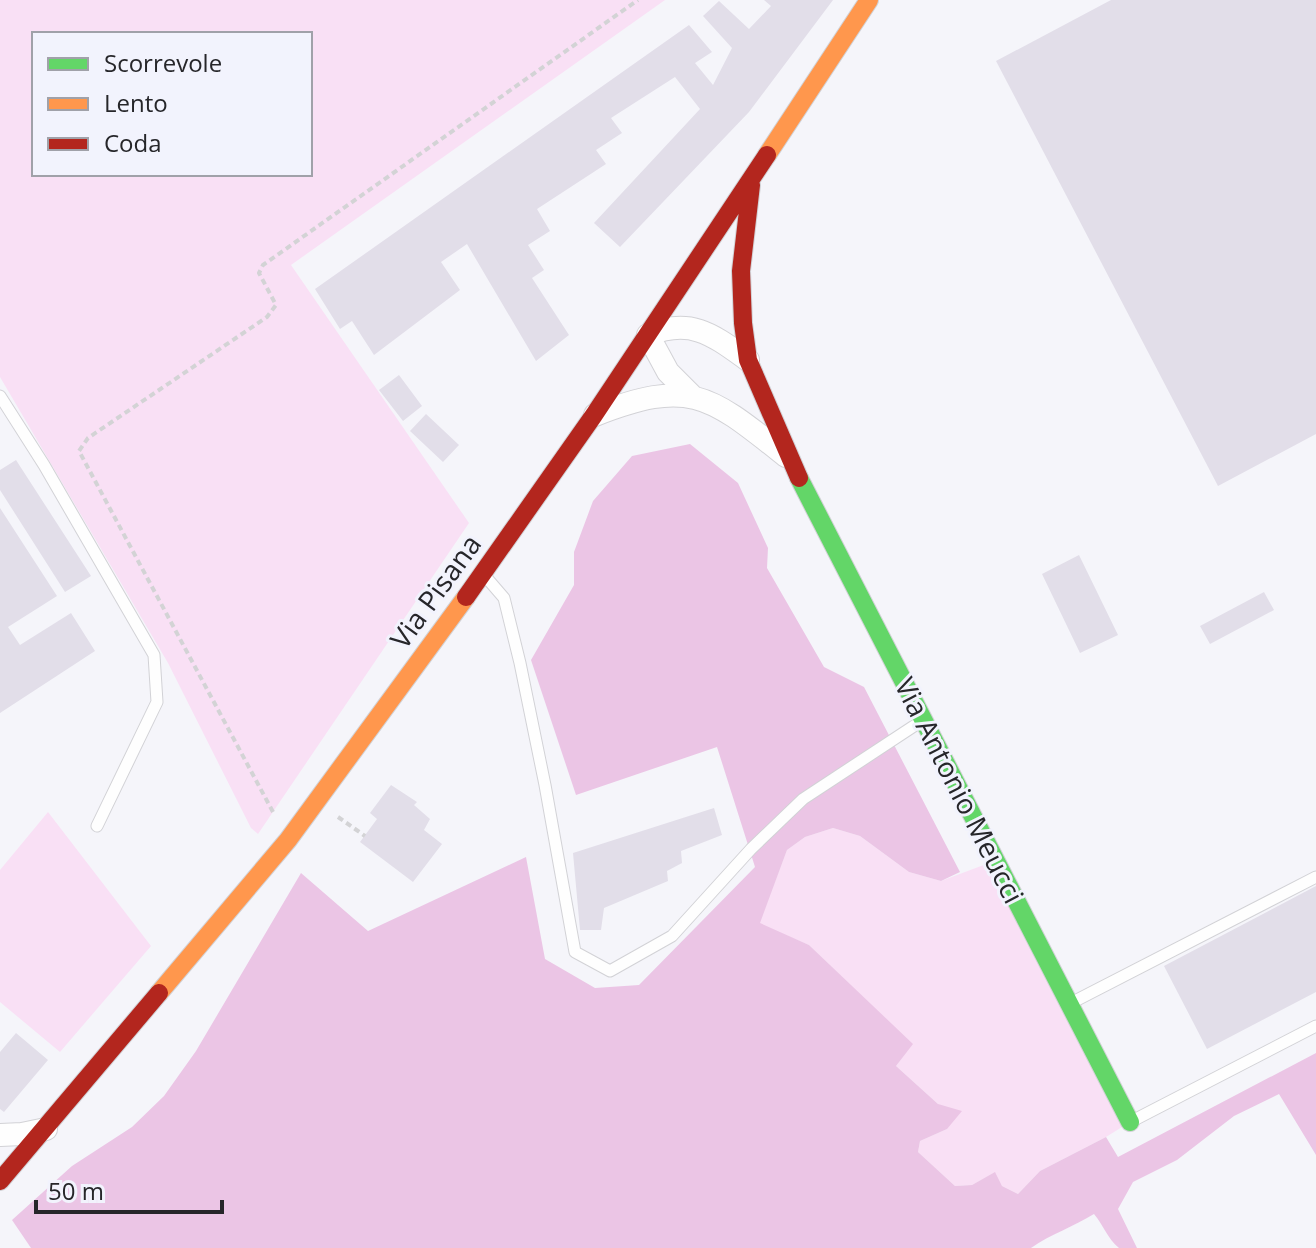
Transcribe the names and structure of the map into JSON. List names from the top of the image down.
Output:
{
  "streets": {
    "main road": ["Via Pisana", "Via Antonio Meucci"]
  },
  "crossings": [
    ["Via Pisana", "Via Antonio Meucci"]
  ],
  "legend": ["Scorrevole", "Lento", "Coda"],
  "scale_bar": "50 m"
}
